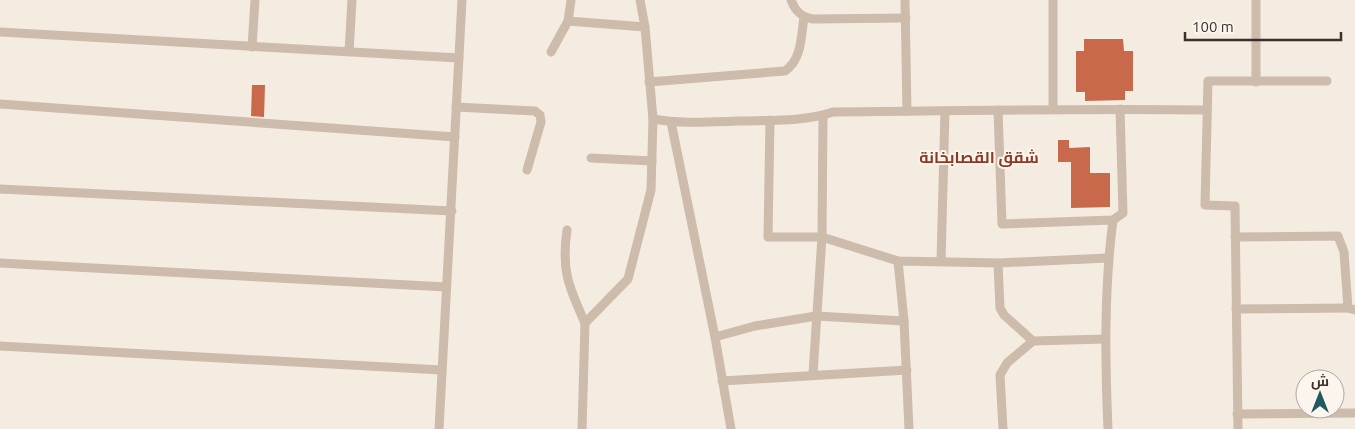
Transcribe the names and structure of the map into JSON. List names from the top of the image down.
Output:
{
  "districts": ["شقق القصابخانة"],
  "scale_bar": "100 m",
  "north": "top"
}
